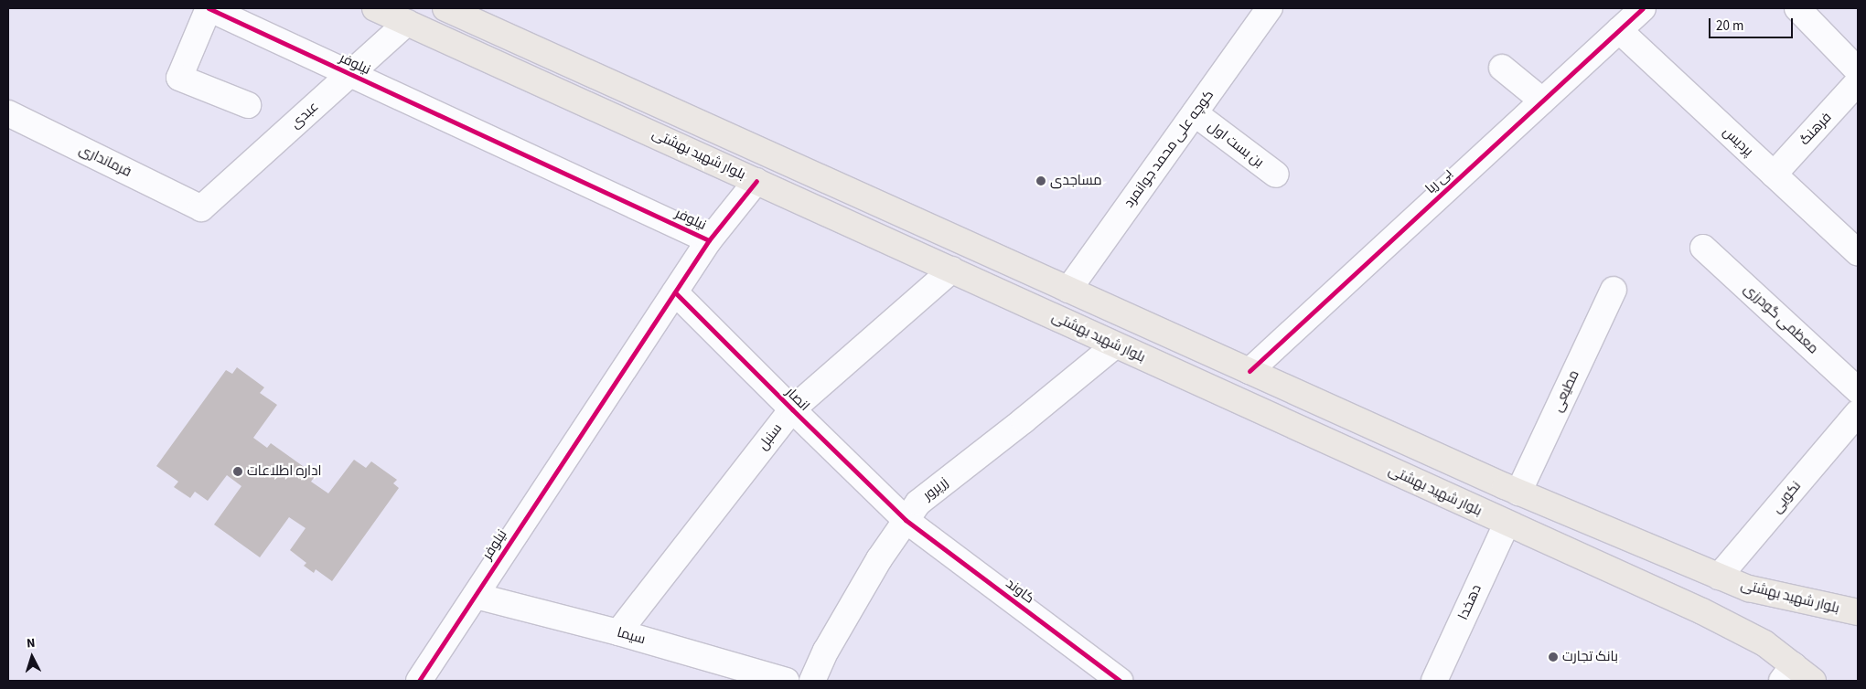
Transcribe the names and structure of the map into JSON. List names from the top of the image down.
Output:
{
  "streets": {
    "main road": ["بلوار شهید بهشتی"],
    "street": [
      "نیلوفر",
      "عبدی",
      "فرهنگ",
      "پردیس",
      "بن بست اول",
      "کوچه علی محمد جوانمرد",
      "فرمانداری",
      "بی ریا",
      "معظمی گودرزی",
      "مطیعی",
      "انصار",
      "سنبل",
      "زرپرور",
      "نکویی",
      "کاوند",
      "دهخدا",
      "سیما"
    ]
  },
  "crossings": [
    ["نیلوفر", "عبدی"],
    ["نیلوفر", "انصار"],
    ["نیلوفر", "سیما"],
    ["عبدی", "بلوار شهید بهشتی"],
    ["عبدی", "فرمانداری"],
    ["فرهنگ", "پردیس"],
    ["پردیس", "بی ریا"],
    ["بن بست اول", "کوچه علی محمد جوانمرد"],
    ["کوچه علی محمد جوانمرد", "بلوار شهید بهشتی"],
    ["بلوار شهید بهشتی", "بی ریا"],
    ["بلوار شهید بهشتی", "مطیعی"],
    ["بلوار شهید بهشتی", "سنبل"],
    ["بلوار شهید بهشتی", "زرپرور"],
    ["بلوار شهید بهشتی", "نکویی"],
    ["بلوار شهید بهشتی", "دهخدا"],
    ["انصار", "سنبل"],
    ["انصار", "زرپرور"],
    ["انصار", "کاوند"],
    ["سنبل", "سیما"],
    ["زرپرور", "کاوند"]
  ],
  "places": ["مساجدی", "اداره اطلاعات", "بانک تجارت"],
  "scale_bar": "20 m",
  "north": "top"
}
